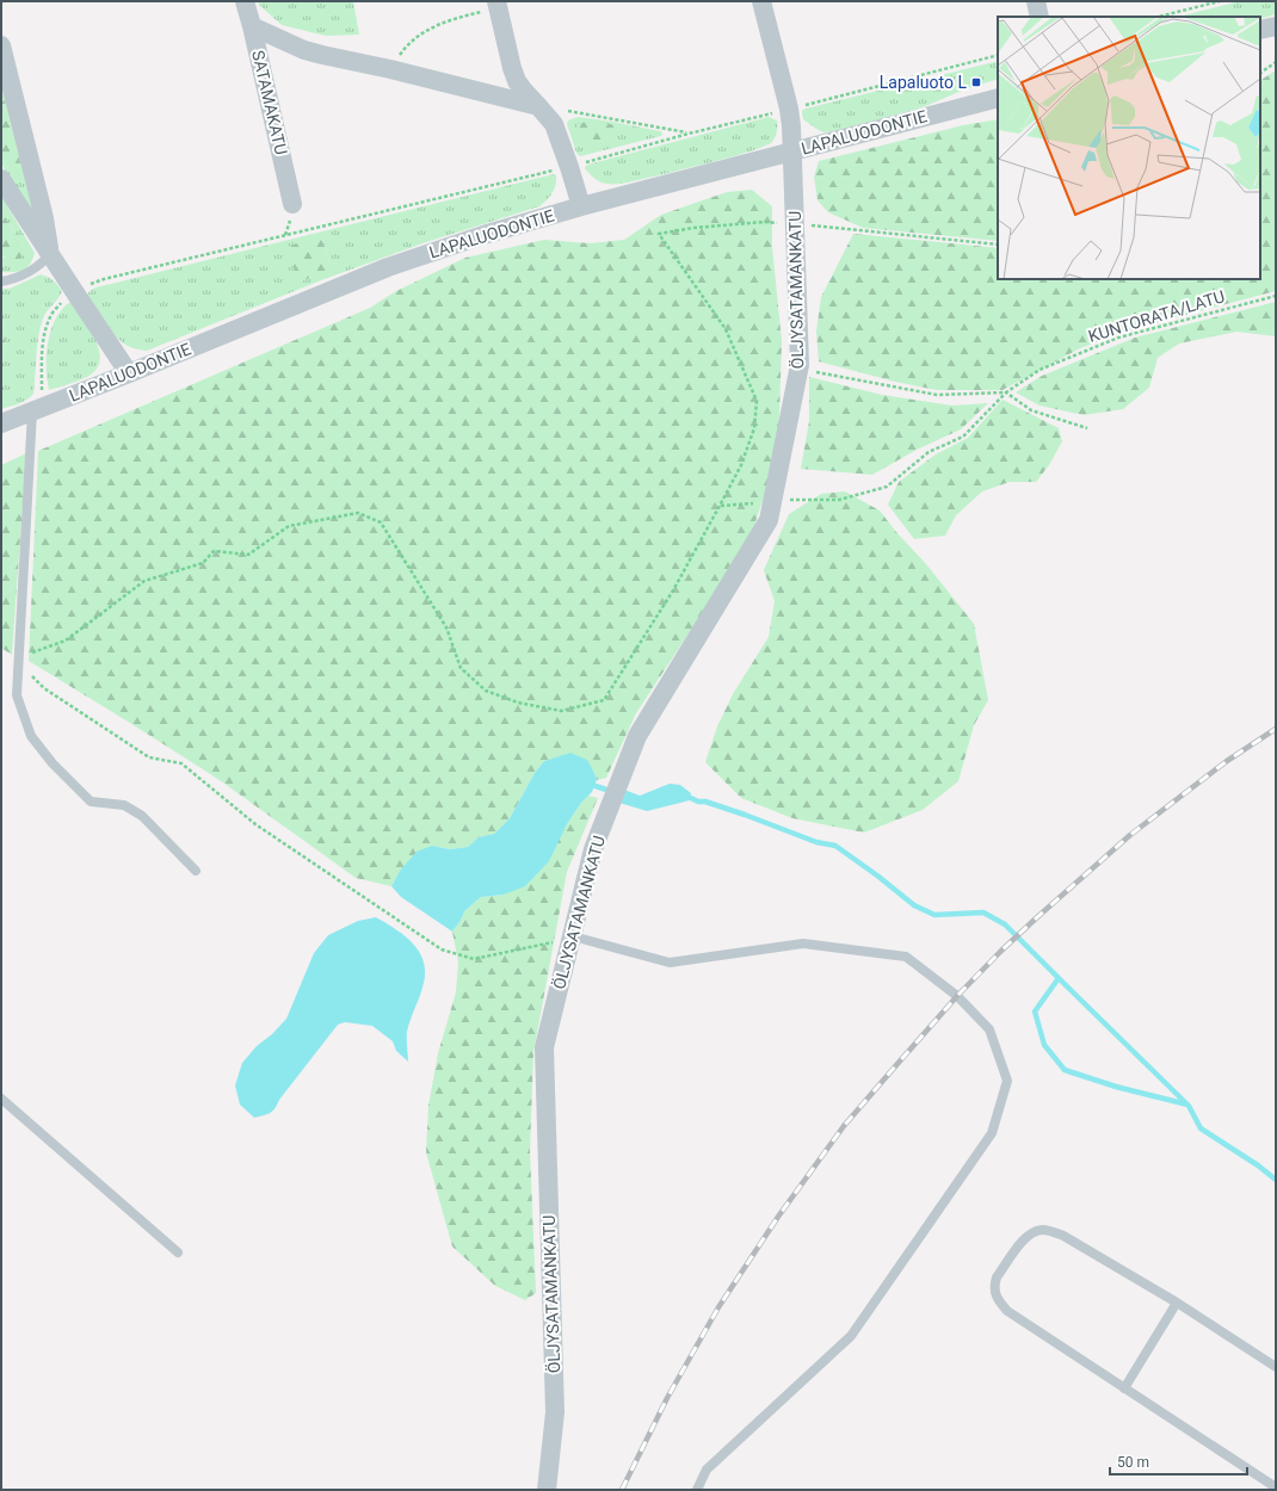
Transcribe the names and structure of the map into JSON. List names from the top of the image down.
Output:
{
  "streets": {
    "street": ["SATAMAKATU", "LAPALUODONTIE", "ÖLJYSATAMANKATU"],
    "path": ["KUNTORATA/LATU"]
  },
  "crossings": [
    ["LAPALUODONTIE", "ÖLJYSATAMANKATU"],
    ["ÖLJYSATAMANKATU", "KUNTORATA/LATU"]
  ],
  "places": {
    "transit": ["Lapaluoto L"]
  },
  "scale_bar": "50 m"
}
